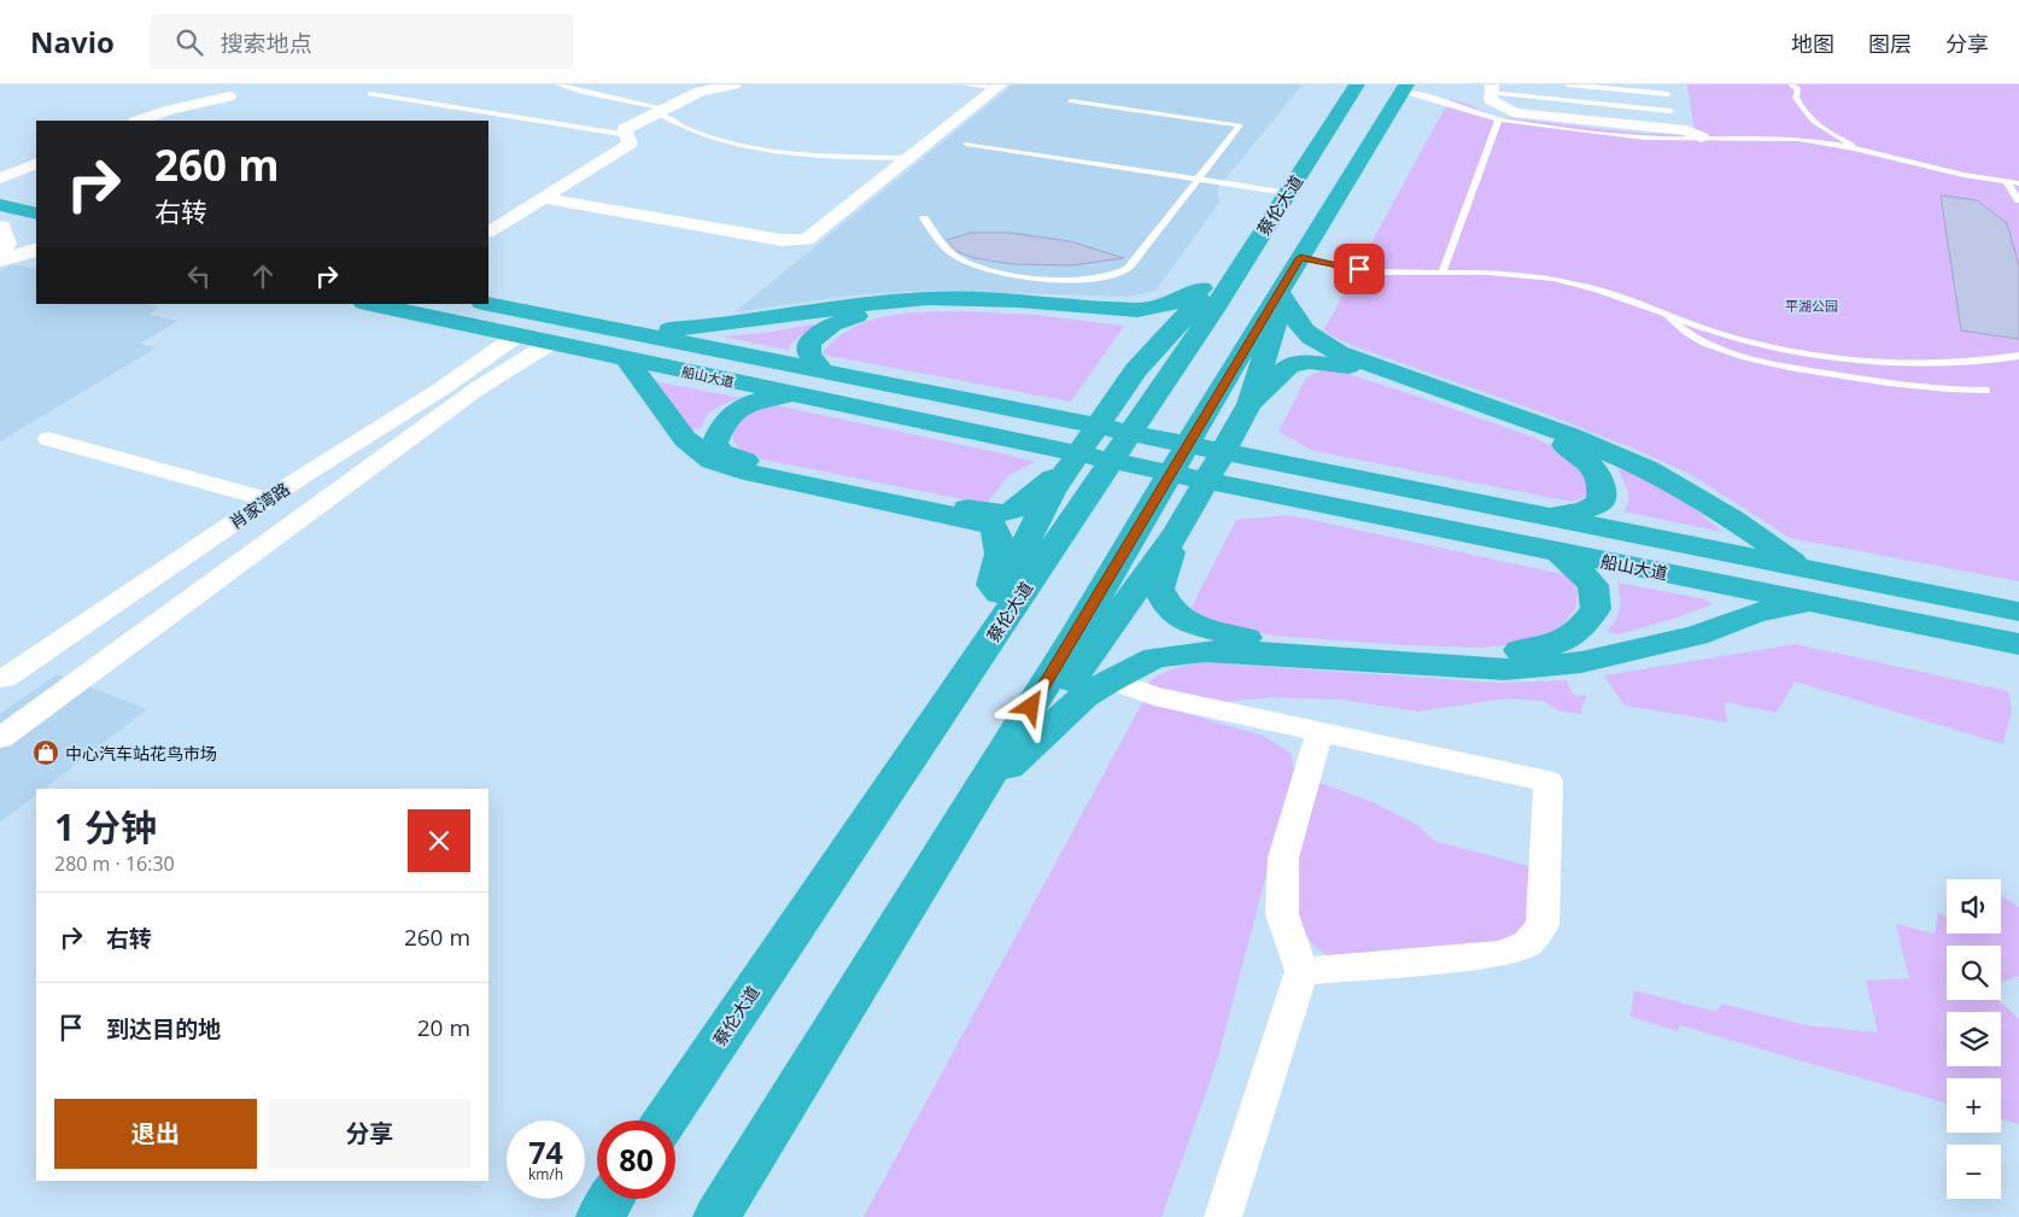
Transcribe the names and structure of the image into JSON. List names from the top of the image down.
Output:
{
  "streets": {
    "highway": ["蔡伦大道", "船山大道"],
    "street": ["肖家湾路"]
  },
  "crossings": [
    ["船山大道", "肖家湾路"]
  ],
  "parks": ["平湖公园"],
  "places": {
    "shop": ["中心汽车站花鸟市场"]
  },
  "page": {
    "header": "Navio",
    "search": "搜索地点",
    "nav": ["地图", "图层", "分享"],
    "turn": ["260 m", "右转"],
    "heading": ["1 分钟", "280 m · 16:30"],
    "map_buttons": ["+", "−"],
    "list": [
      {
        "name": "右转",
        "value": "260 m"
      },
      {
        "name": "到达目的地",
        "value": "20 m"
      }
    ],
    "buttons": ["退出", "分享"],
    "speed": "74 km/h",
    "limit": "80"
  }
}
